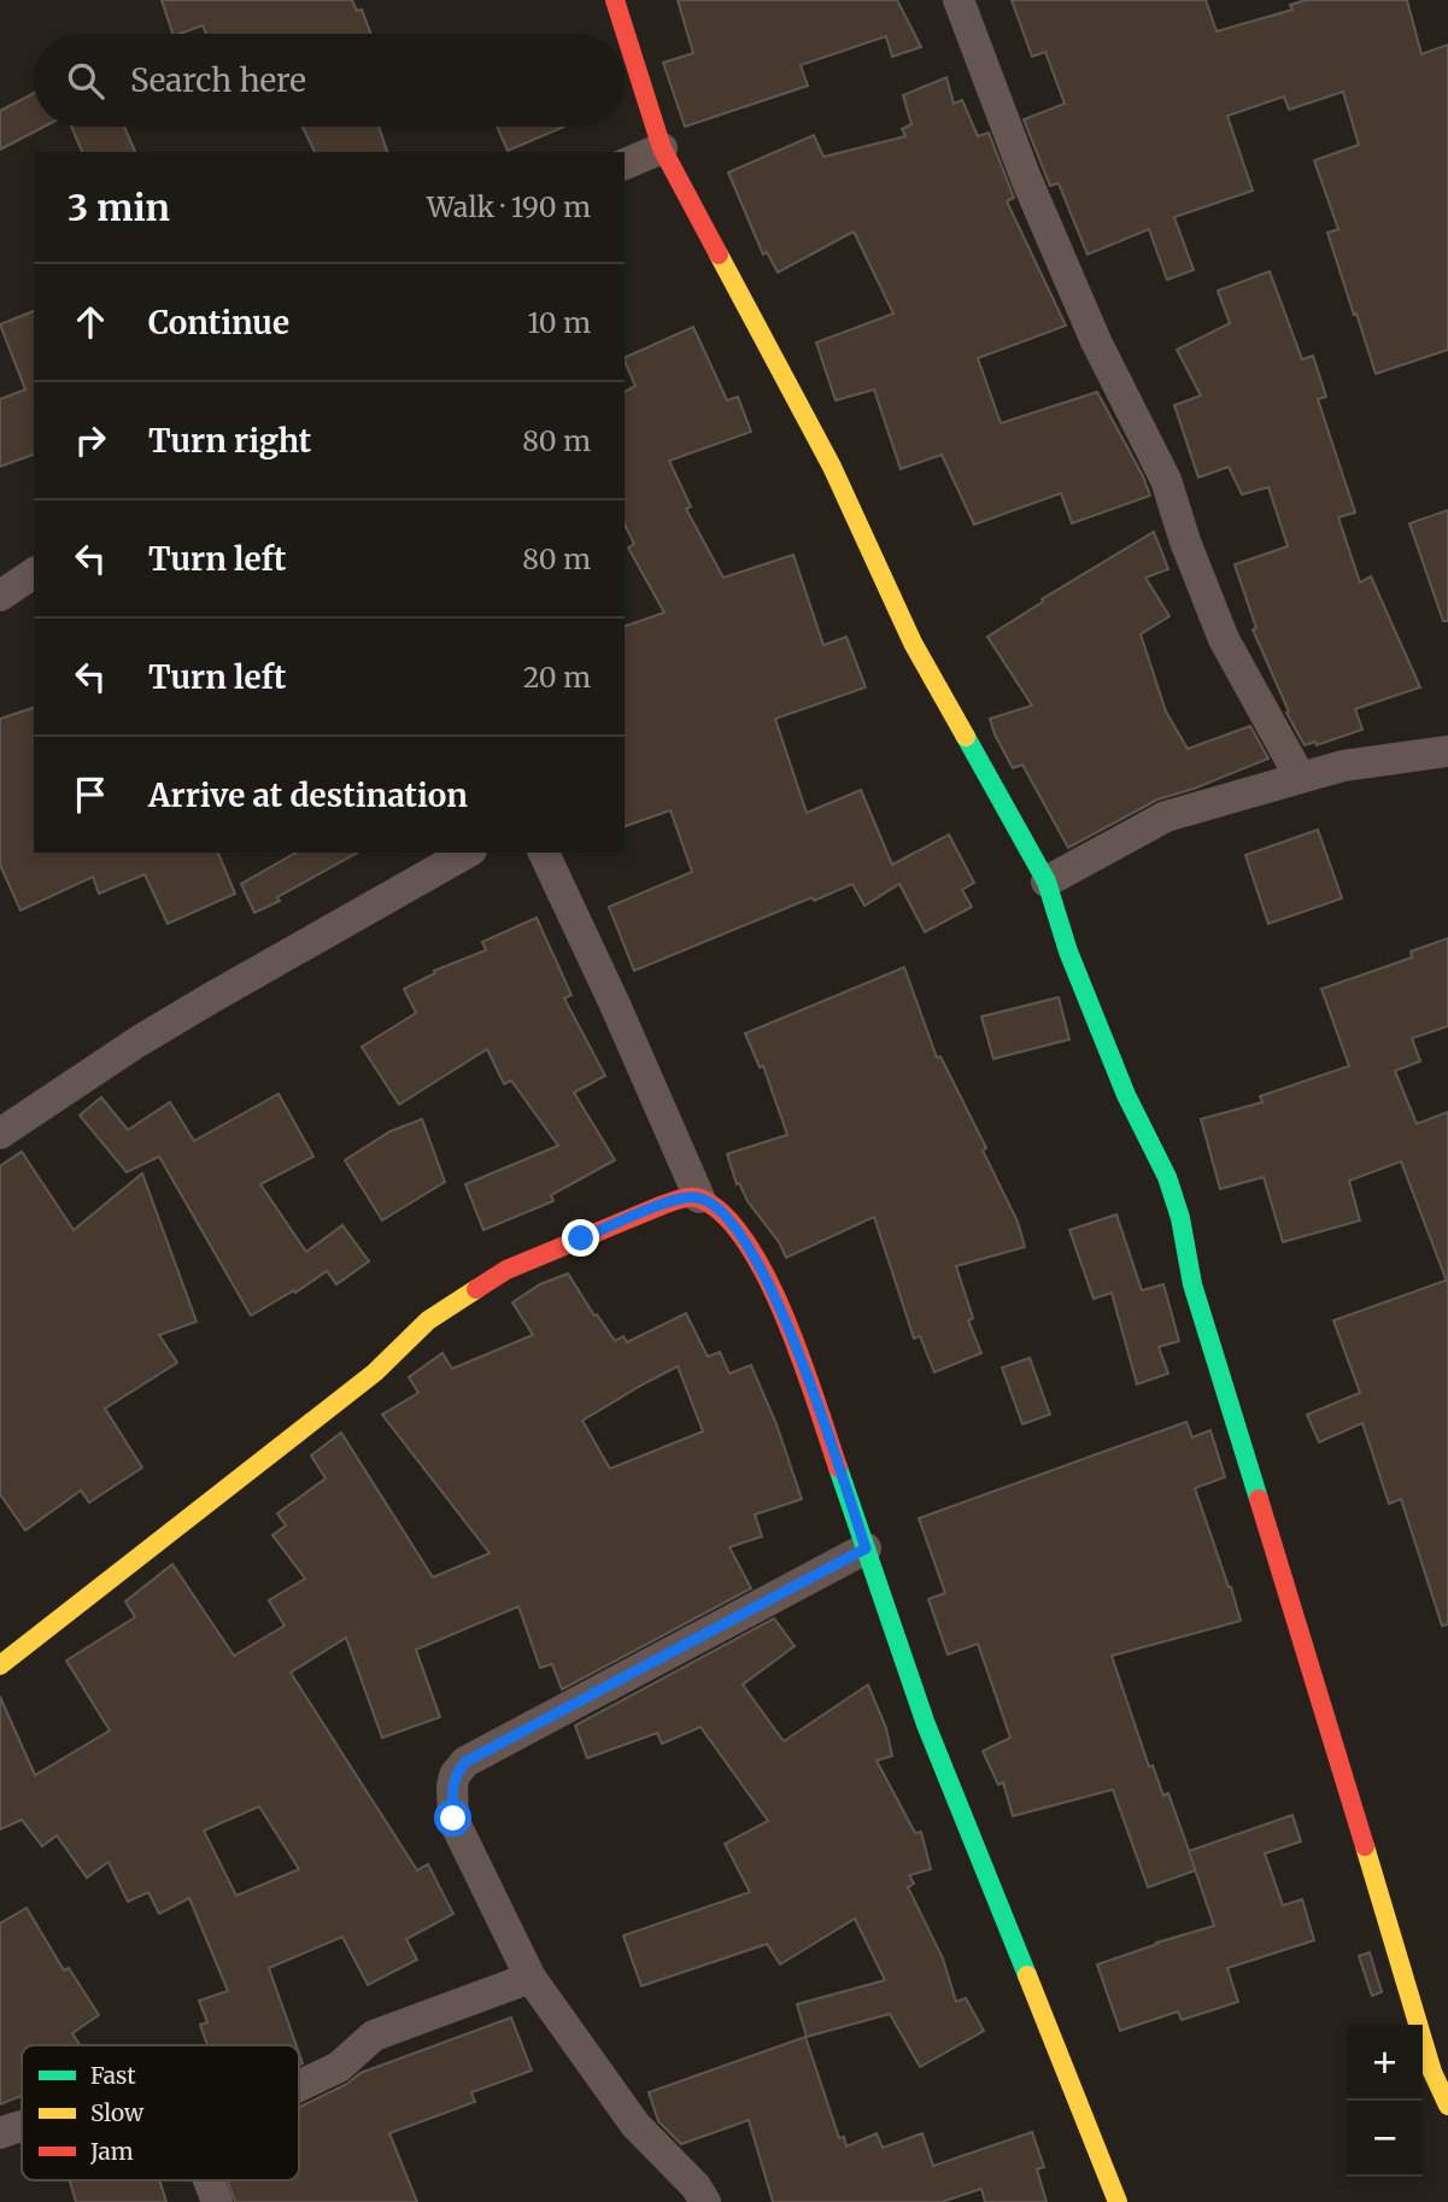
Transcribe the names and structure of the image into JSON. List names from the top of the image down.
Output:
{
  "legend": ["Fast", "Slow", "Jam"],
  "page": {
    "search": "Search here",
    "heading": ["3 min", "Walk · 190 m"],
    "list": [
      ["Continue", "10 m"],
      ["Turn right", "80 m"],
      ["Turn left", "80 m"],
      ["Turn left", "20 m"],
      "Arrive at destination"
    ],
    "map_buttons": ["+", "−"]
  }
}
